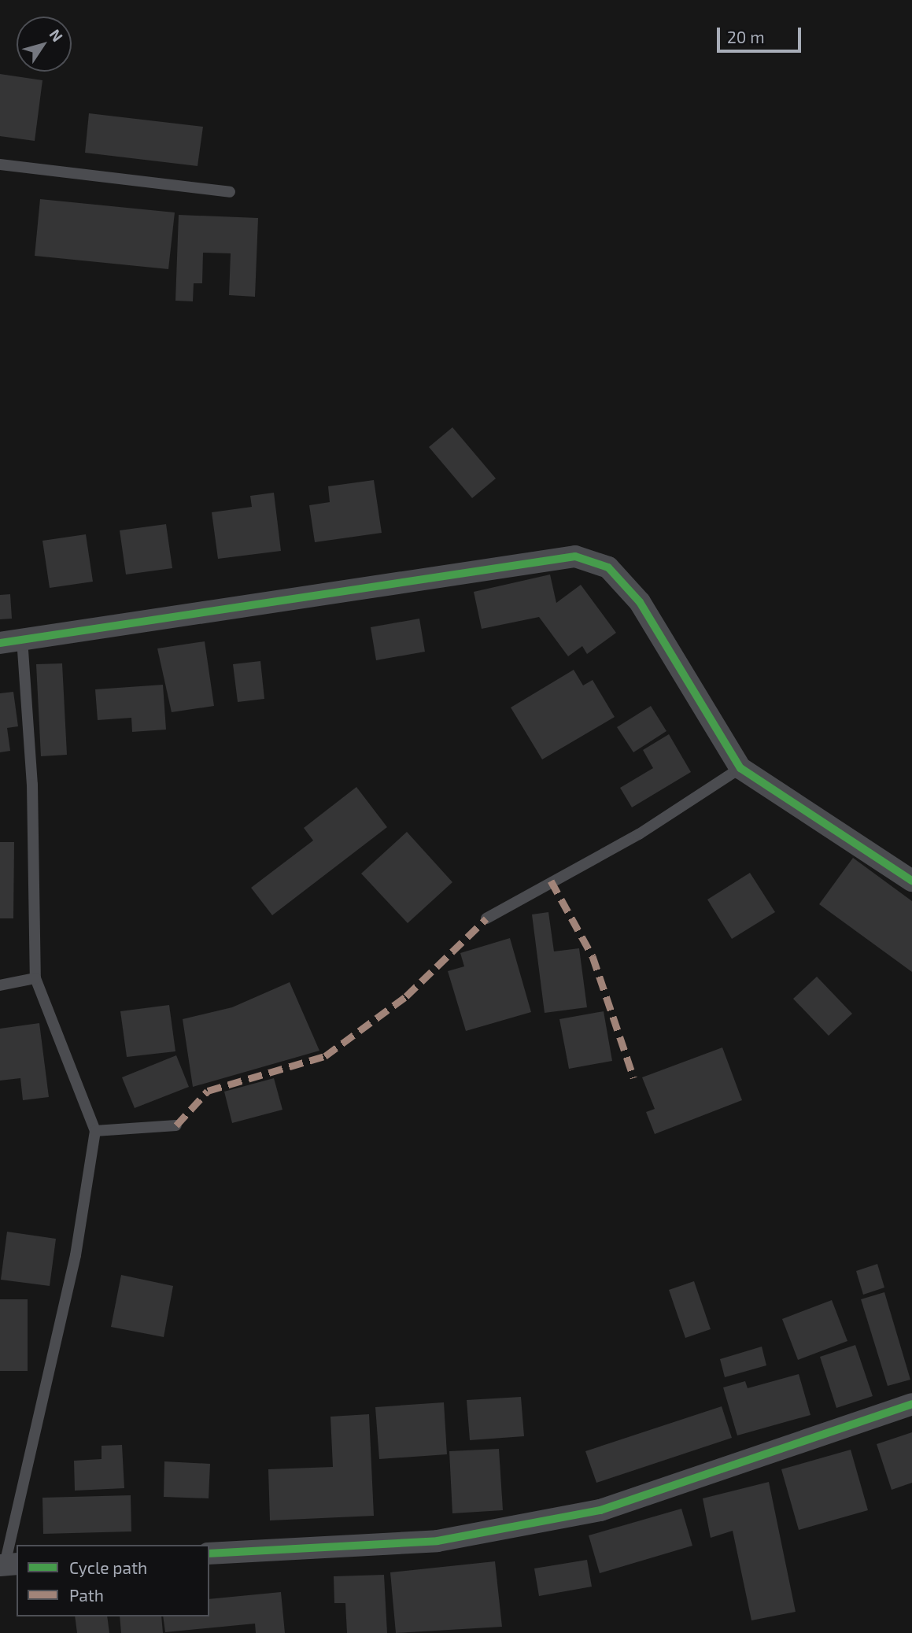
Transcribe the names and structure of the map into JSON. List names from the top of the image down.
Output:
{
  "legend": ["Cycle path", "Path"],
  "scale_bar": "20 m",
  "north": "top right"
}
